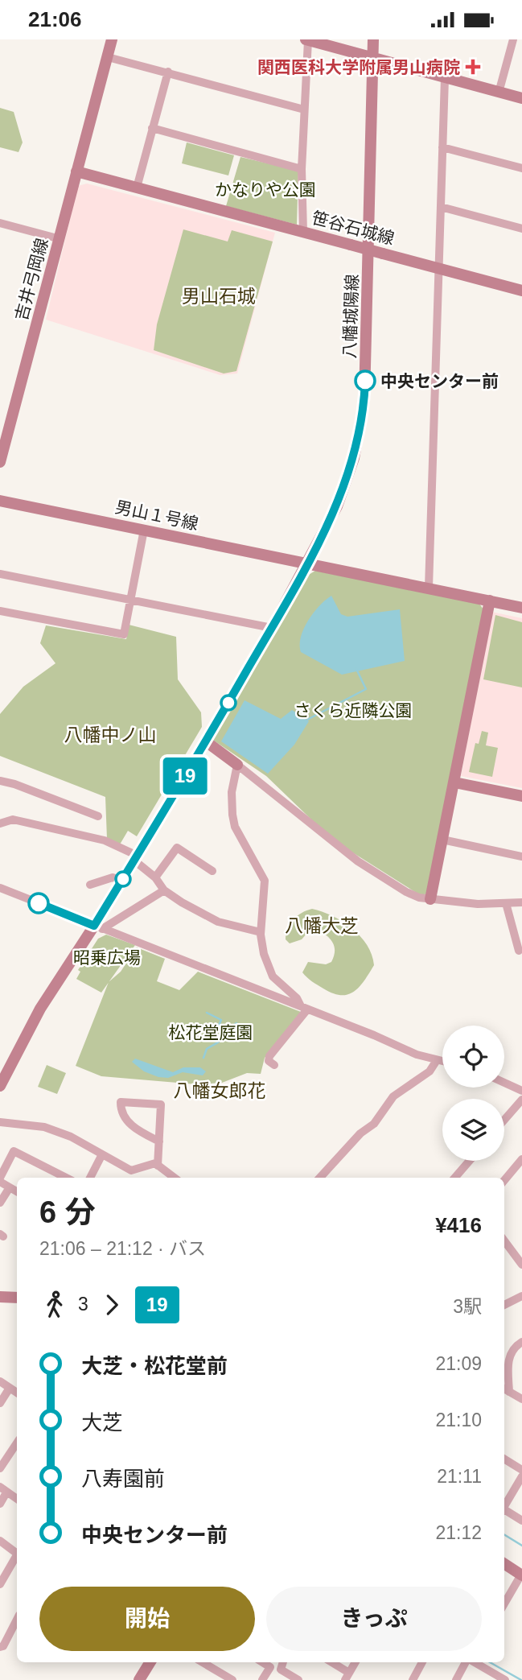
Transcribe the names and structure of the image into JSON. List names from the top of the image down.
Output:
{
  "streets": {
    "street": [
      "笹谷石城線",
      "吉井弓岡線",
      "八幡城陽線",
      "男山１号線"
    ]
  },
  "crossings": [
    ["笹谷石城線", "吉井弓岡線"],
    ["八幡城陽線", "男山１号線"]
  ],
  "districts": [
    "男山石城",
    "八幡中ノ山",
    "八幡大芝",
    "八幡女郎花"
  ],
  "parks": [
    "かなりや公園",
    "さくら近隣公園",
    "昭乗広場",
    "松花堂庭園"
  ],
  "places": {
    "health": ["関西医科大学附属男山病院"],
    "other": ["中央センター前"]
  },
  "lines": ["bus line 19"],
  "page": {
    "status": "21:06",
    "on_map": "19",
    "heading": ["6 分", "21:06 – 21:12 · バス", "¥416"],
    "legs": ["3", "19", "3駅"],
    "list": [
      {
        "name": "大芝・松花堂前",
        "value": "21:09"
      },
      {
        "name": "大芝",
        "value": "21:10"
      },
      {
        "name": "八寿園前",
        "value": "21:11"
      },
      {
        "name": "中央センター前",
        "value": "21:12"
      }
    ],
    "buttons": ["開始", "きっぷ"]
  }
}
